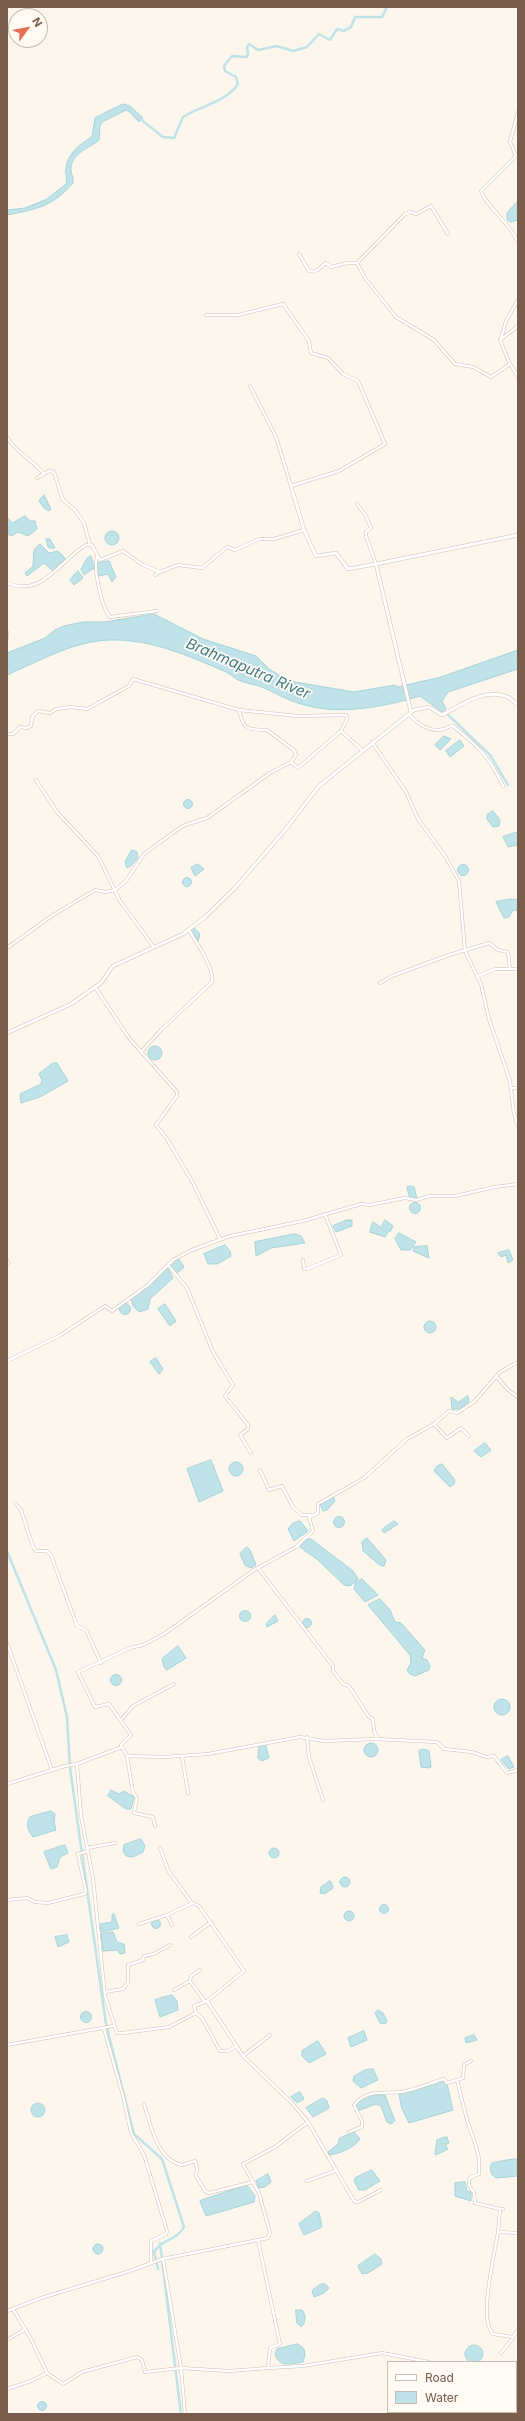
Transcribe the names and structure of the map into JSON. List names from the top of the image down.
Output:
{
  "water": ["Brahmaputra River"],
  "legend": ["Road", "Water"],
  "north": "top right"
}
